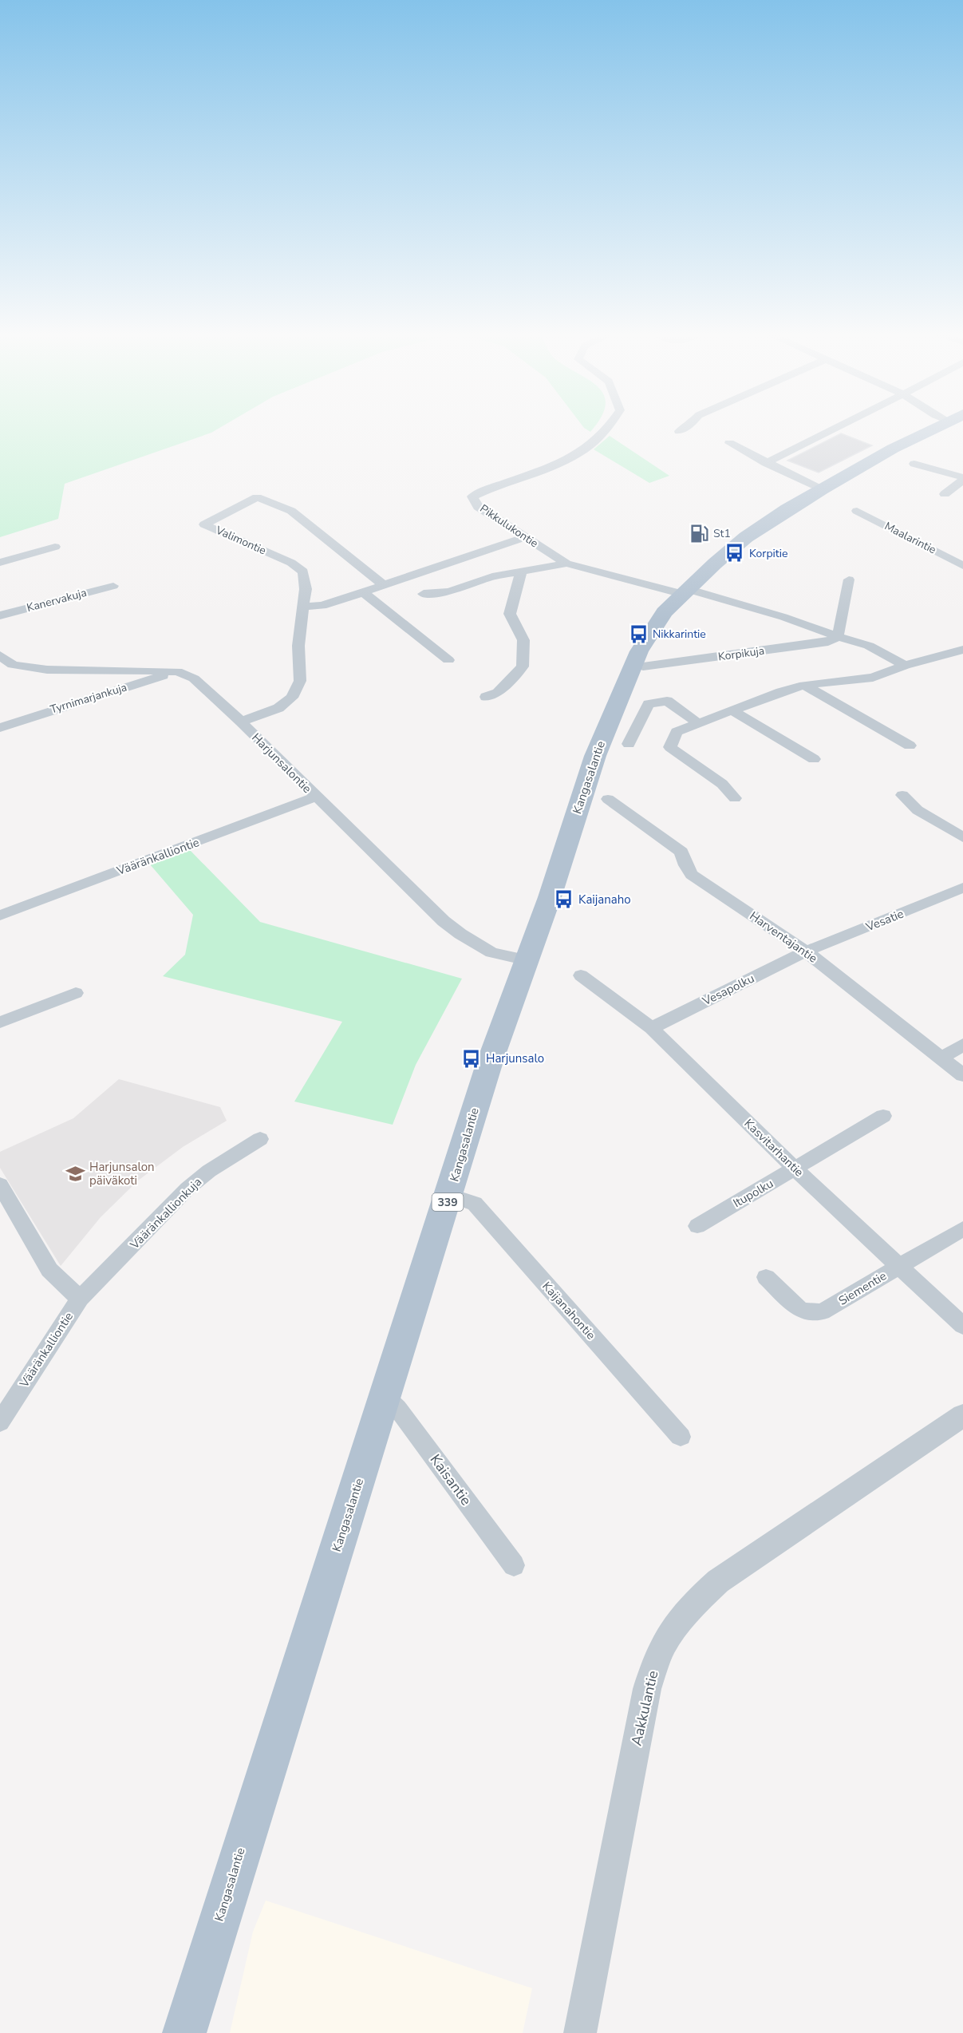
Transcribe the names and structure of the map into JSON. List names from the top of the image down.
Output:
{
  "streets": {
    "main road": ["Kangasalantie", "339"],
    "street": [
      "Pikkulukontie",
      "Maalarintie",
      "Valimontie",
      "Kanervakuja",
      "Korpikuja",
      "Tyrnimarjankuja",
      "Harjunsalontie",
      "Vääränkalliontie",
      "Vesatie",
      "Harventajantie",
      "Vesapolku",
      "Kasvitarhantie",
      "Itupolku",
      "Vääränkallionkuja",
      "Siementie",
      "Kaijanahontie",
      "Kaisantie",
      "Aakkulantie"
    ]
  },
  "crossings": [
    ["Pikkulukontie", "Kangasalantie"],
    ["Valimontie", "Harjunsalontie"],
    ["Tyrnimarjankuja", "Harjunsalontie"],
    ["Harjunsalontie", "Kangasalantie"],
    ["Harjunsalontie", "Vääränkalliontie"],
    ["Kangasalantie", "Kaijanahontie"],
    ["Kangasalantie", "Kaisantie"],
    ["Vääränkalliontie", "Vääränkallionkuja"],
    ["Vesatie", "Harventajantie"],
    ["Vesatie", "Vesapolku"],
    ["Harventajantie", "Vesapolku"],
    ["Vesapolku", "Kasvitarhantie"],
    ["Kasvitarhantie", "Itupolku"],
    ["Kasvitarhantie", "Siementie"]
  ],
  "places": {
    "fuel station": ["St1"],
    "bus stop": [
      "Korpitie",
      "Nikkarintie",
      "Kaijanaho",
      "Harjunsalo"
    ],
    "school or university": ["Harjunsalon päiväkoti"]
  }
}
